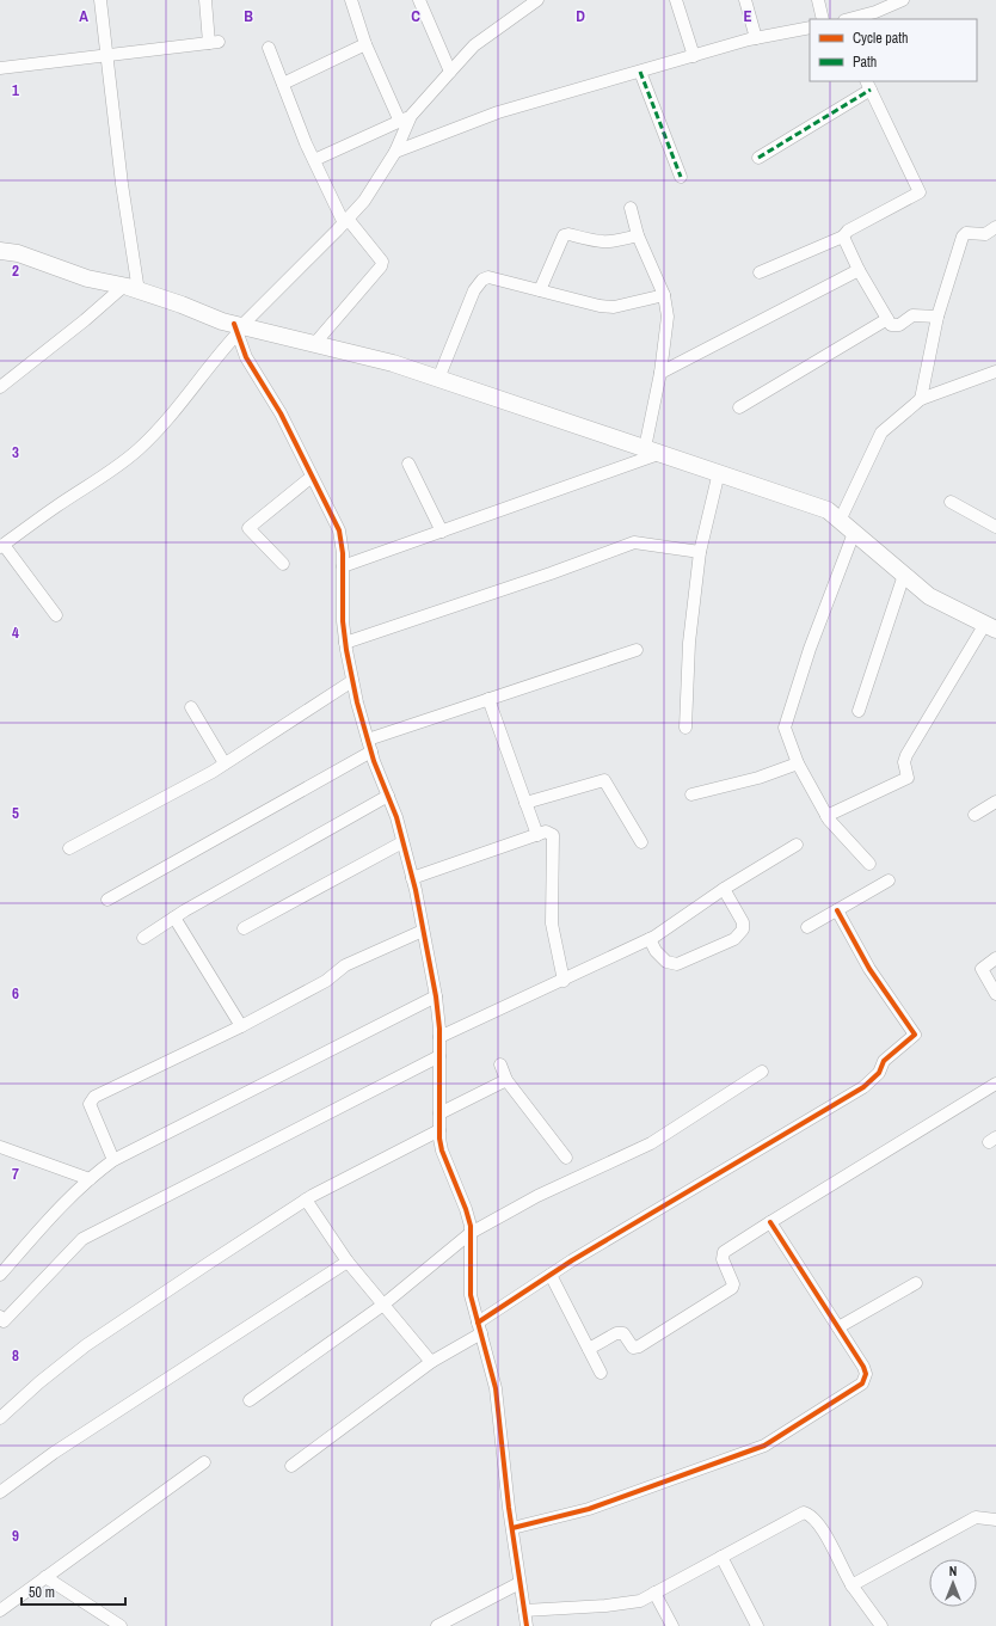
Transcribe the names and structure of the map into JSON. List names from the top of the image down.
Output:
{
  "legend": ["Cycle path", "Path"],
  "scale_bar": "50 m",
  "north": "top",
  "grid": {
    "columns": [
      "A",
      "B",
      "C",
      "D",
      "E"
    ],
    "rows": [
      "1",
      "2",
      "3",
      "4",
      "5",
      "6",
      "7",
      "8",
      "9"
    ]
  }
}
